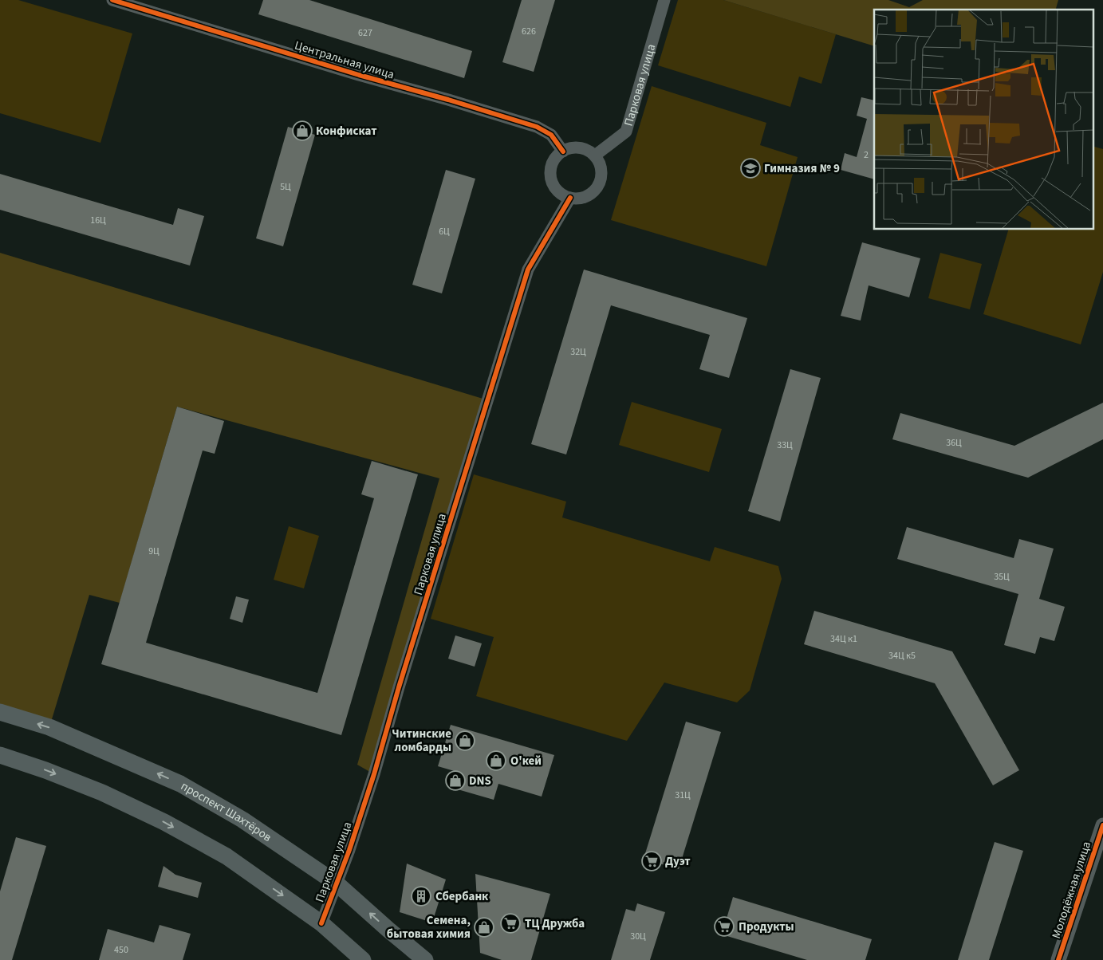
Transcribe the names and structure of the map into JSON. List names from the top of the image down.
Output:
{
  "streets": {
    "main road": ["проспект Шахтёров"],
    "street": ["Центральная улица", "Парковая улица", "Молодёжная улица"]
  },
  "crossings": [
    ["Центральная улица", "Парковая улица"],
    ["Парковая улица", "проспект Шахтёров"]
  ],
  "places": {
    "shop": [
      "Конфискат",
      "Читинские ломбарды",
      "О'кей",
      "DNS",
      "Семена, бытовая химия"
    ],
    "school or university": ["Гимназия № 9"],
    "supermarket": ["Дуэт", "ТЦ Дружба", "Продукты"],
    "building": ["Сбербанк"]
  },
  "house_numbers": [
    "626",
    "627",
    "2",
    "5Ц",
    "16Ц",
    "6Ц",
    "32Ц",
    "36Ц",
    "33Ц",
    "9Ц",
    "35Ц",
    "34Ц к1",
    "34Ц к5",
    "31Ц",
    "30Ц",
    "450"
  ]
}
